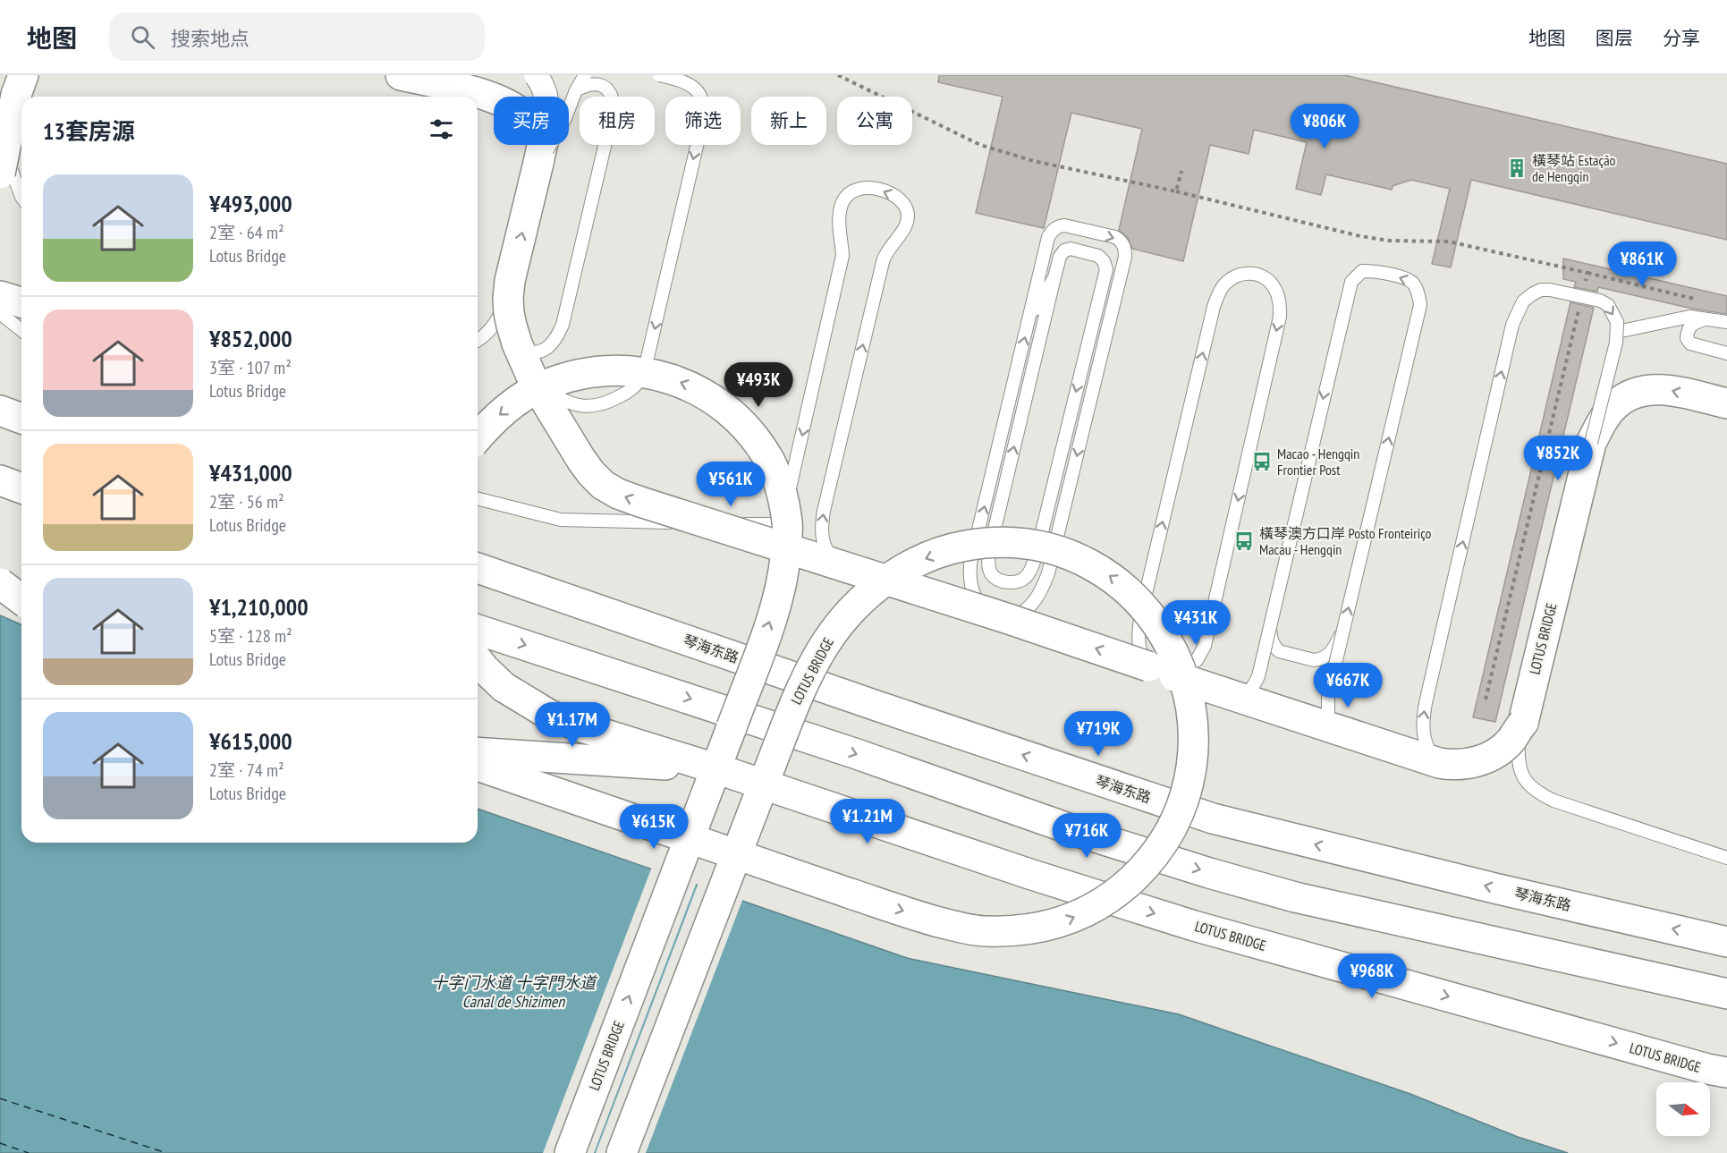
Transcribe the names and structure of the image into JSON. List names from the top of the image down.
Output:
{
  "streets": {
    "main road": ["LOTUS BRIDGE", "琴海东路"]
  },
  "water": ["十字门水道 十字門水道 Canal de Shizimen"],
  "places": {
    "building": ["橫琴站 Estação de Hengqin"],
    "bus stop": ["Macao - Hengqin Frontier Post", "橫琴澳方口岸 Posto Fronteiriço Macau - Hengqin"]
  },
  "north": "right",
  "page": {
    "header": "地图",
    "search": "搜索地点",
    "nav": ["地图", "图层", "分享"],
    "chip": [
      "买房",
      "租房",
      "筛选",
      "新上",
      "公寓"
    ],
    "heading": "13套房源",
    "price": [
      "¥806K",
      "¥861K",
      "¥493K",
      "¥852K",
      "¥561K",
      "¥431K",
      "¥667K",
      "¥1.17M",
      "¥719K",
      "¥1.21M",
      "¥615K",
      "¥716K",
      "¥968K"
    ],
    "list": [
      {
        "name": "¥493,000",
        "note": "2室 · 64 m² · Lotus Bridge"
      },
      {
        "name": "¥852,000",
        "note": "3室 · 107 m² · Lotus Bridge"
      },
      {
        "name": "¥431,000",
        "note": "2室 · 56 m² · Lotus Bridge"
      },
      {
        "name": "¥1,210,000",
        "note": "5室 · 128 m² · Lotus Bridge"
      },
      {
        "name": "¥615,000",
        "note": "2室 · 74 m² · Lotus Bridge"
      }
    ]
  }
}
